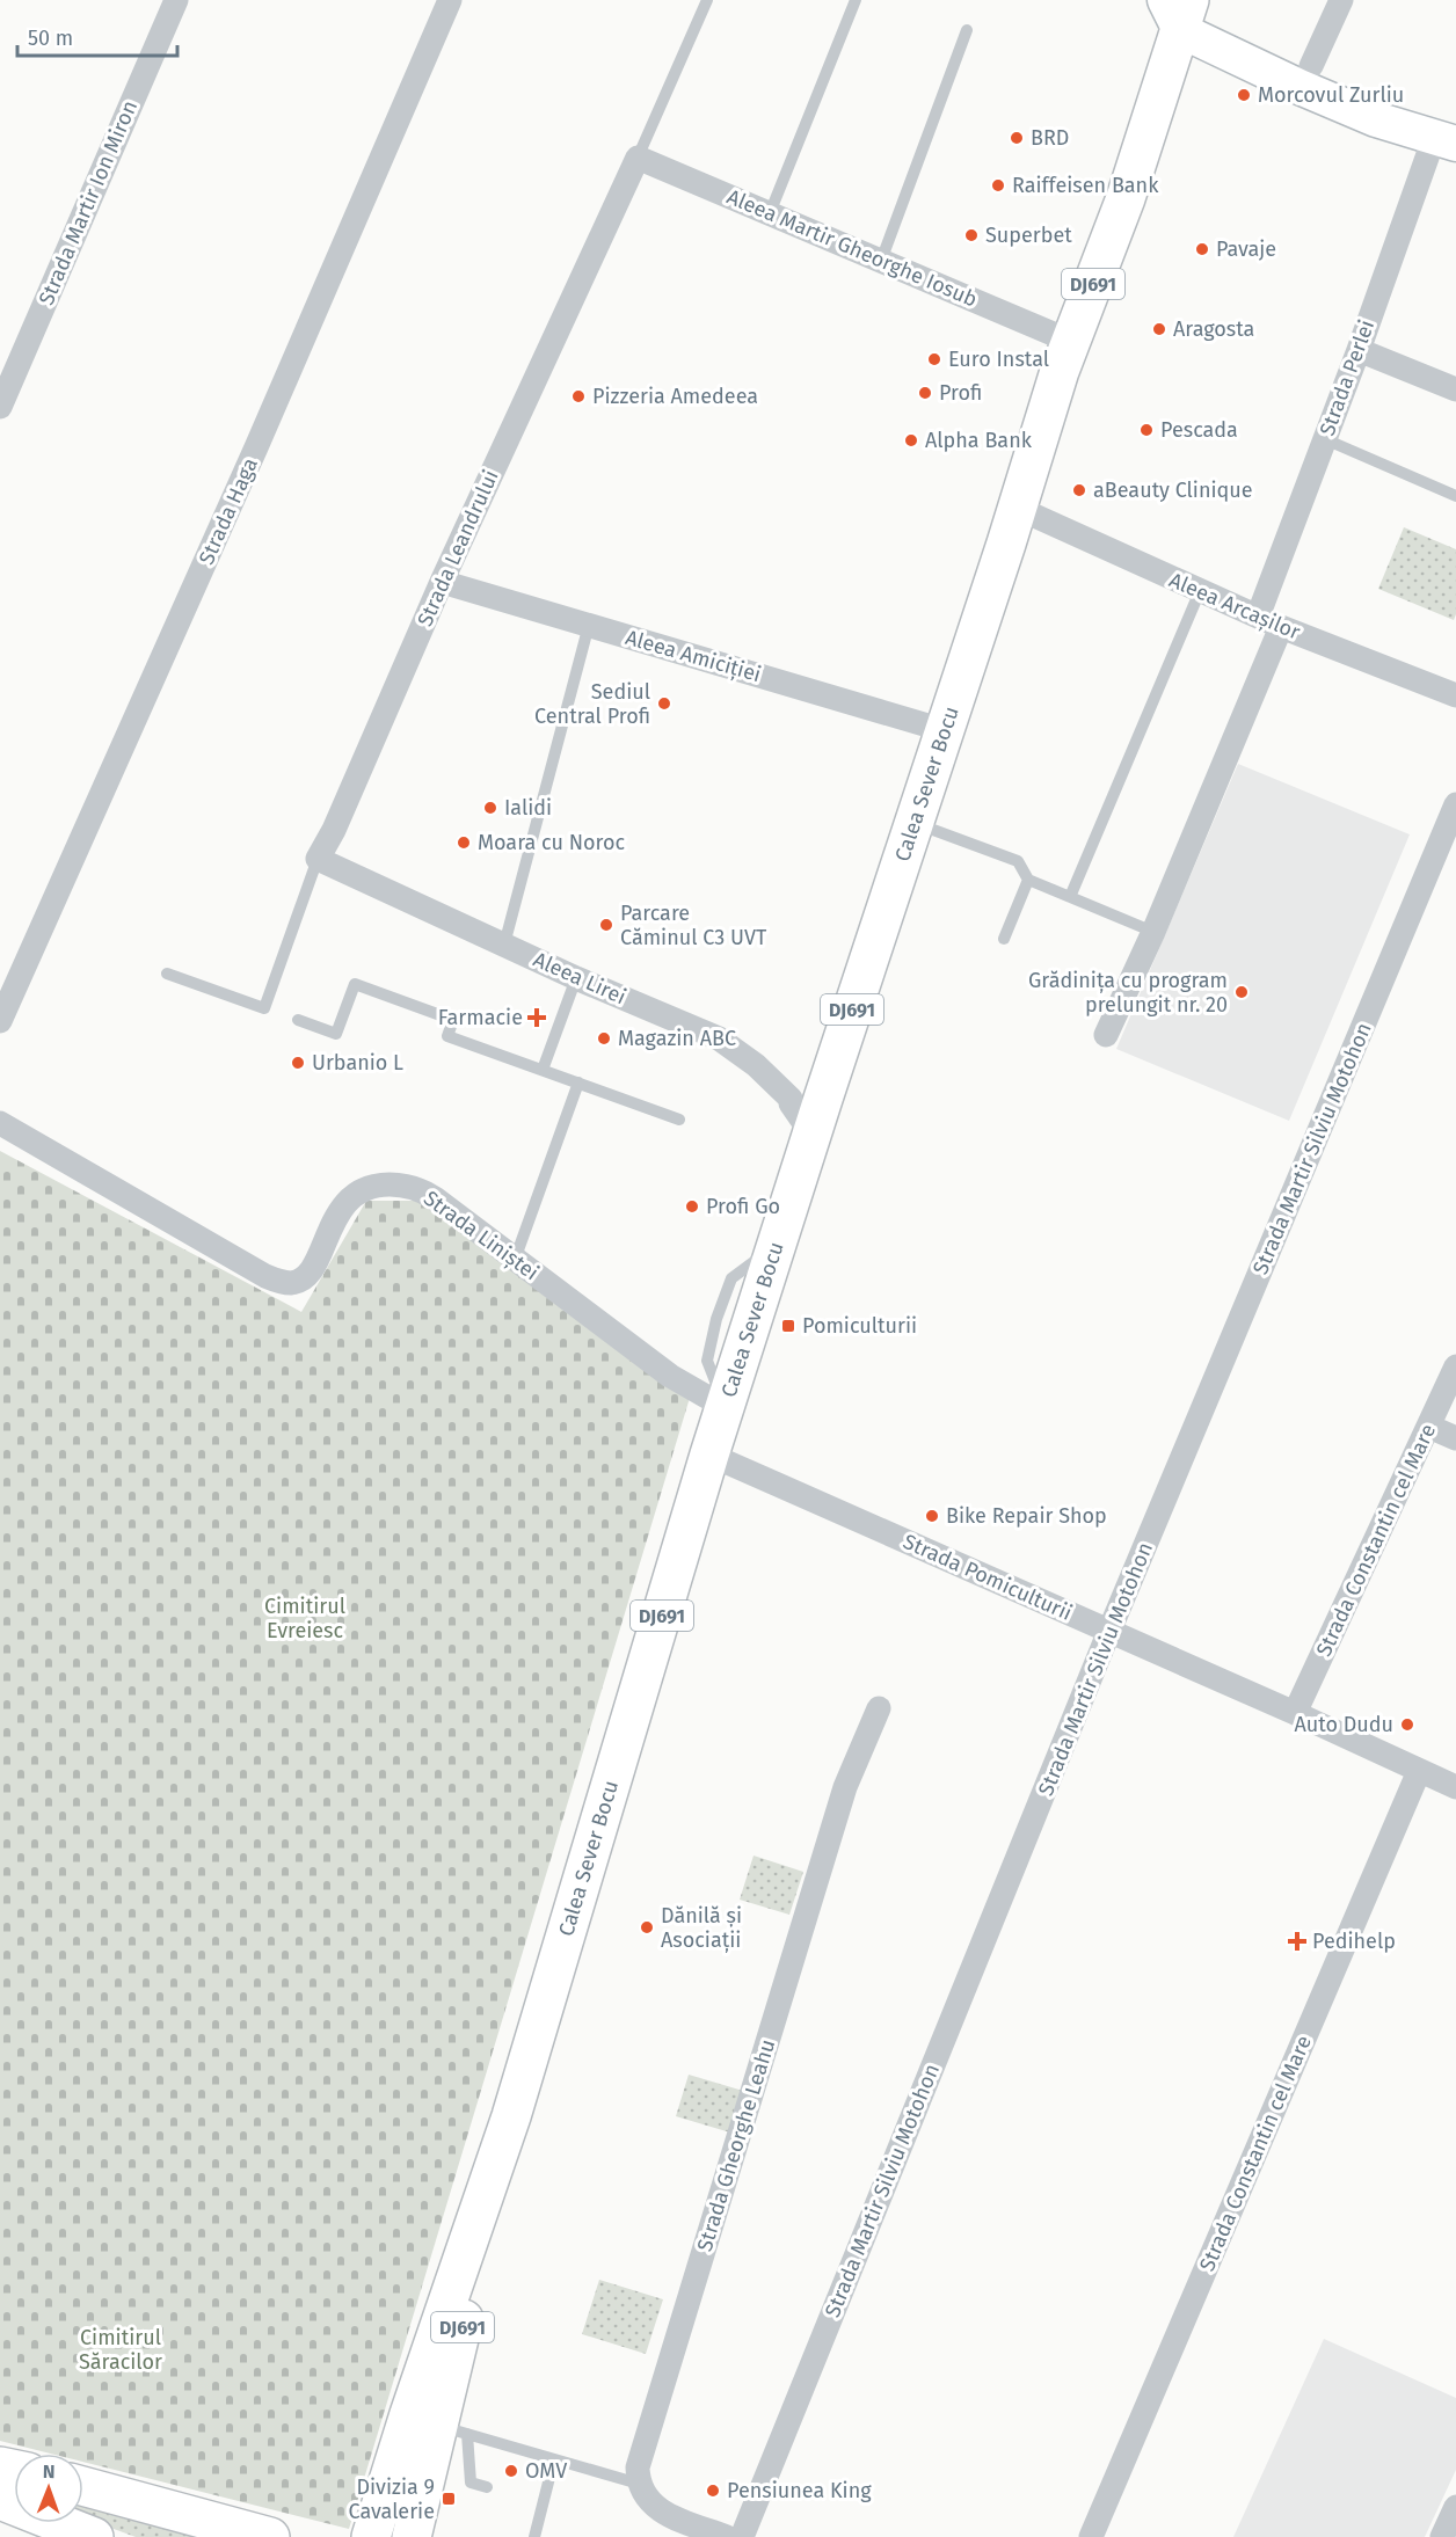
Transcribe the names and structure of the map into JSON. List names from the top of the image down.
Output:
{
  "streets": {
    "main road": ["DJ691", "Calea Sever Bocu"],
    "street": [
      "Strada Martir Ion Miron",
      "Aleea Martir Gheorghe Iosub",
      "Strada Perlei",
      "Strada Haga",
      "Strada Leandrului",
      "Aleea Arcașilor",
      "Aleea Amiciției",
      "Aleea Lirei",
      "Strada Martir Silviu Motohon",
      "Strada Liniștei",
      "Strada Constantin cel Mare",
      "Strada Pomiculturii",
      "Strada Gheorghe Leahu"
    ]
  },
  "crossings": [
    ["Aleea Martir Gheorghe Iosub", "Strada Leandrului"],
    ["Aleea Martir Gheorghe Iosub", "Calea Sever Bocu"],
    ["Strada Perlei", "Aleea Arcașilor"],
    ["Strada Leandrului", "Aleea Amiciției"],
    ["Strada Leandrului", "Aleea Lirei"],
    ["Aleea Arcașilor", "Calea Sever Bocu"],
    ["Aleea Amiciției", "Calea Sever Bocu"],
    ["Calea Sever Bocu", "Aleea Lirei"],
    ["Calea Sever Bocu", "Strada Liniștei"],
    ["Calea Sever Bocu", "Strada Pomiculturii"],
    ["Strada Martir Silviu Motohon", "Strada Pomiculturii"],
    ["Strada Constantin cel Mare", "Strada Pomiculturii"]
  ],
  "parks": ["Cimitirul Evreiesc", "Cimitirul Săracilor"],
  "places": {
    "other": [
      "Morcovul Zurliu",
      "BRD",
      "Raiffeisen Bank",
      "Superbet",
      "Pavaje",
      "Aragosta",
      "Euro Instal",
      "Profi",
      "Pizzeria Amedeea",
      "Pescada",
      "Alpha Bank",
      "aBeauty Clinique",
      "Sediul Central Profi",
      "Ialidi",
      "Moara cu Noroc",
      "Parcare Căminul C3 UVT",
      "Grădinița cu program prelungit nr. 20",
      "Magazin ABC",
      "Urbanio L",
      "Profi Go",
      "Bike Repair Shop",
      "Auto Dudu",
      "Dănilă și Asociații",
      "OMV",
      "Pensiunea King"
    ],
    "health": ["Farmacie", "Pedihelp"],
    "transit": ["Pomiculturii", "Divizia 9 Cavalerie"]
  },
  "scale_bar": "50 m",
  "north": "top"
}
